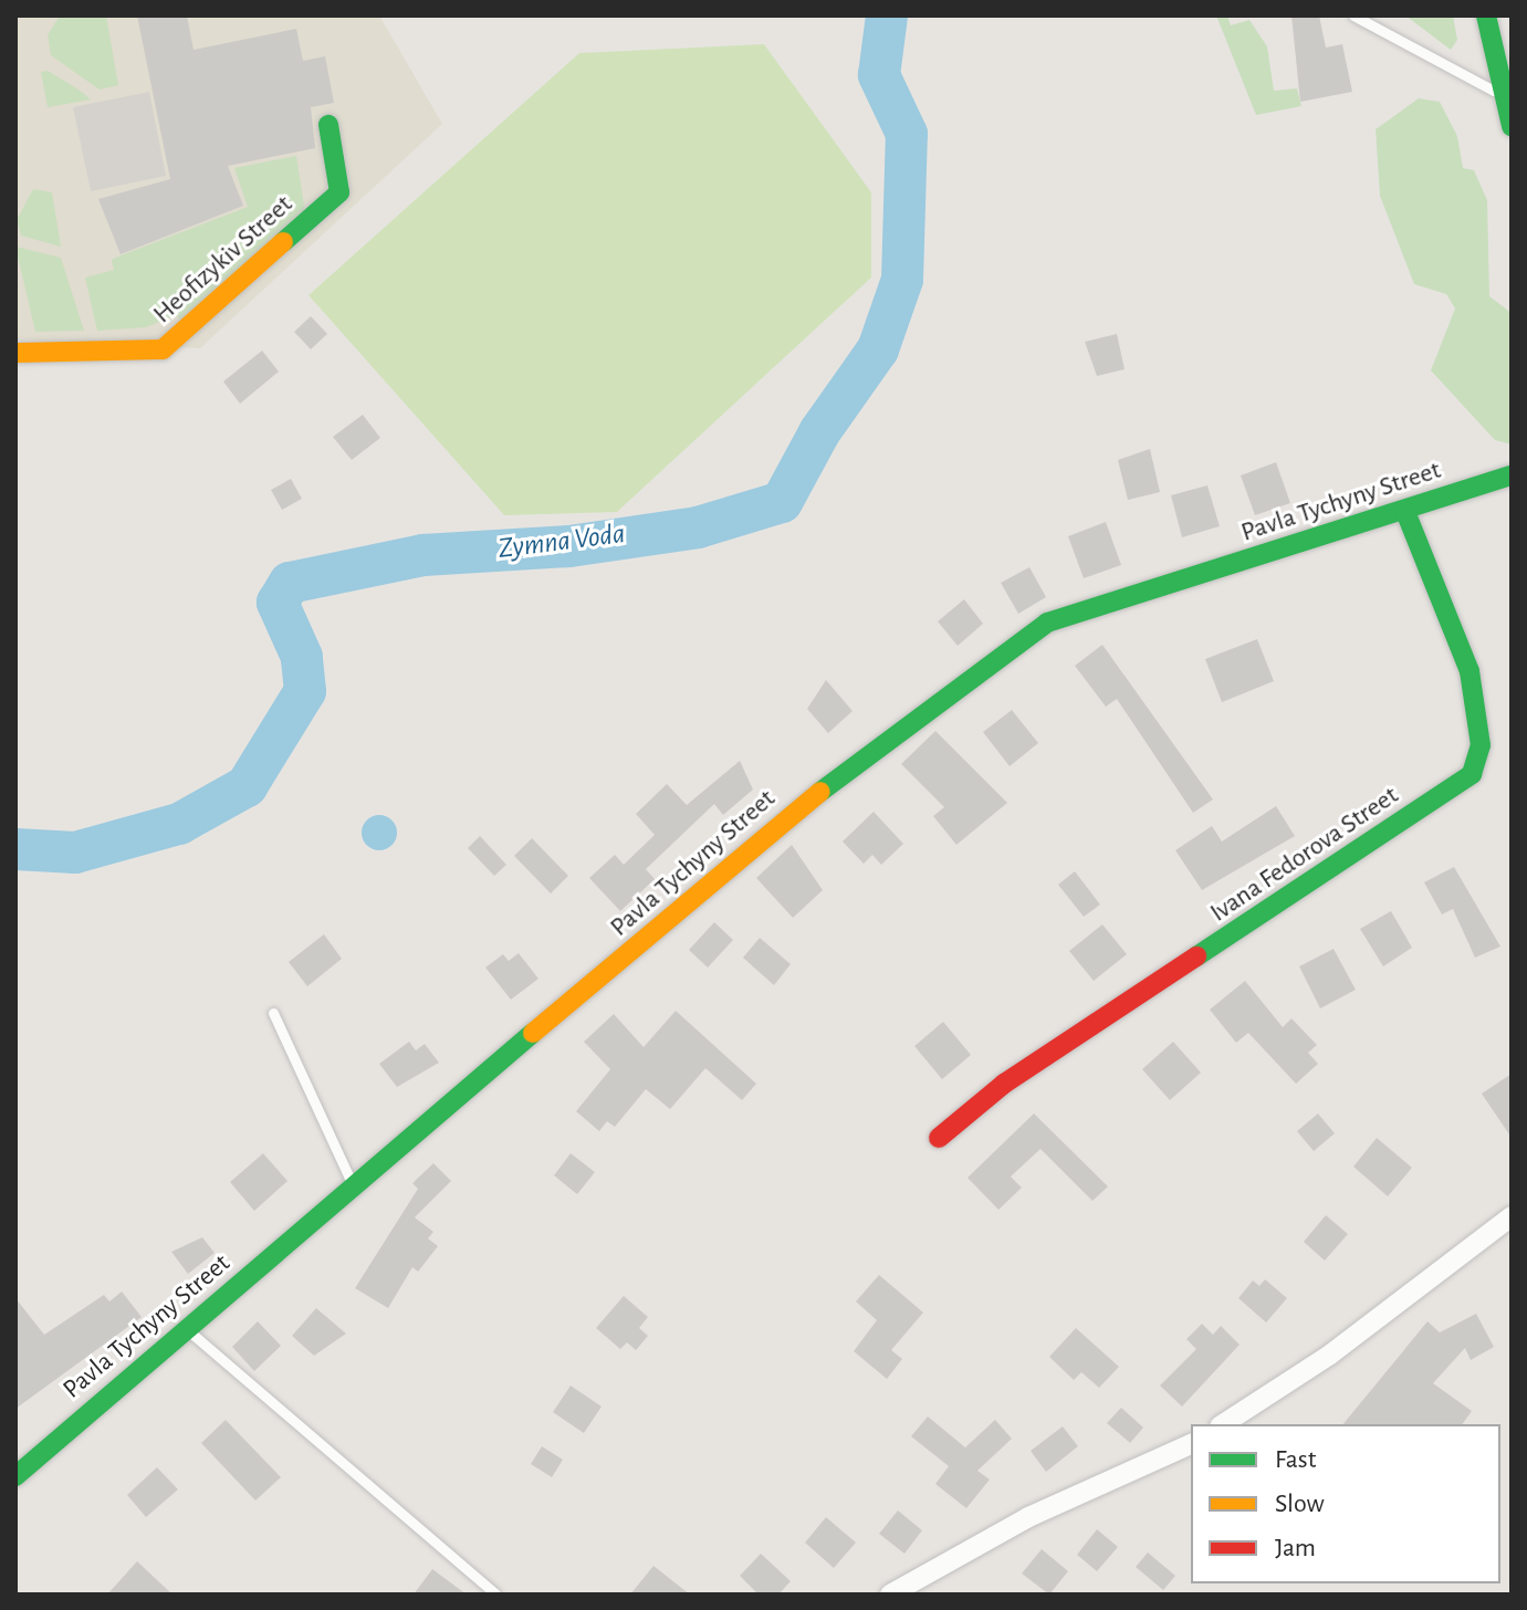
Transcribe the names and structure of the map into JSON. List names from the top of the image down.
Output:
{
  "streets": {
    "main road": ["Heofizykiv Street", "Pavla Tychyny Street", "Ivana Fedorova Street"]
  },
  "crossings": [
    ["Pavla Tychyny Street", "Ivana Fedorova Street"]
  ],
  "water": ["Zymna Voda"],
  "legend": ["Fast", "Slow", "Jam"]
}
